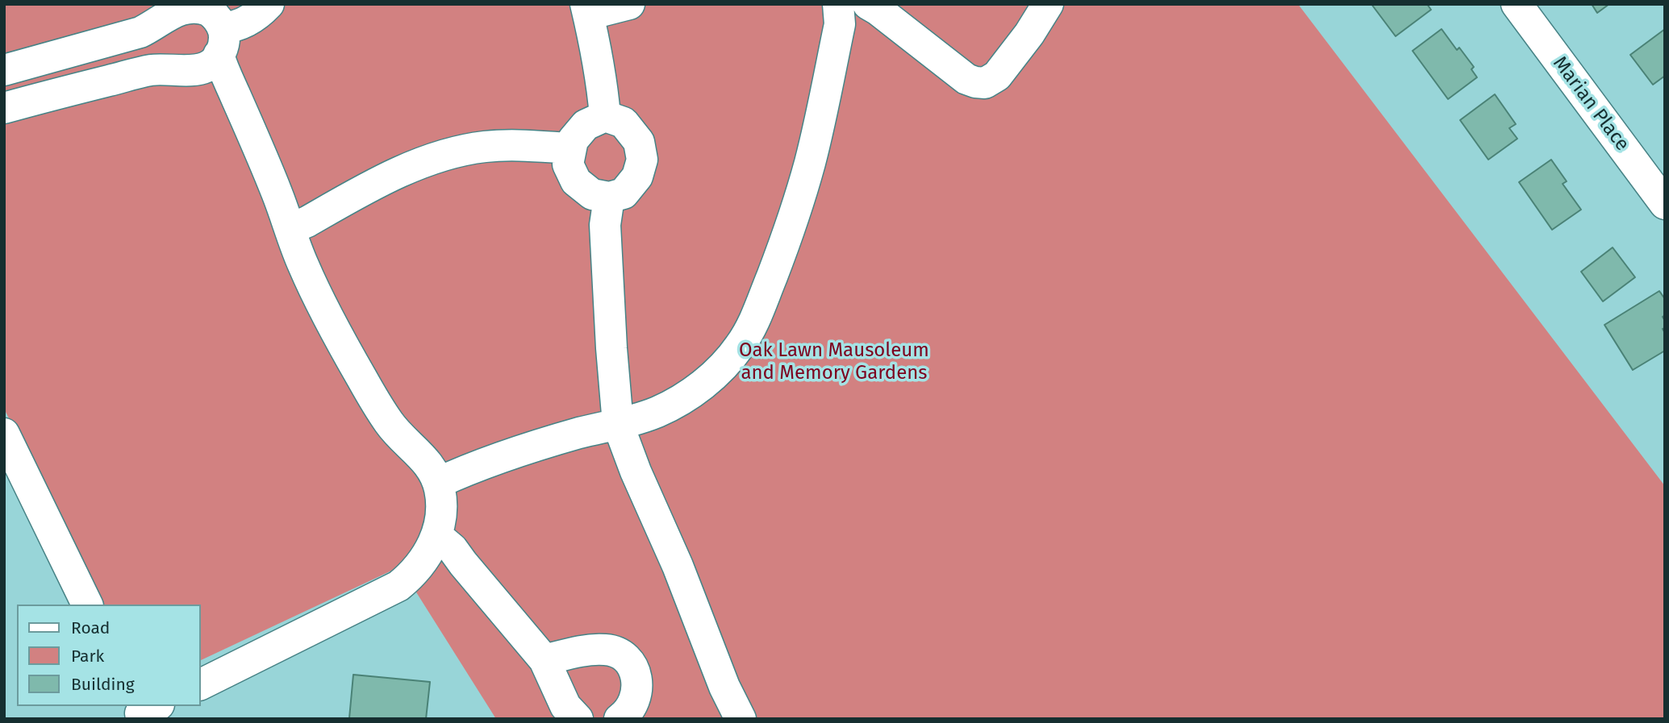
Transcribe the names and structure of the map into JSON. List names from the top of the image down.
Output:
{
  "streets": {
    "street": ["Marian Place"]
  },
  "parks": ["Oak Lawn Mausoleum and Memory Gardens"],
  "legend": ["Road", "Park", "Building"]
}
